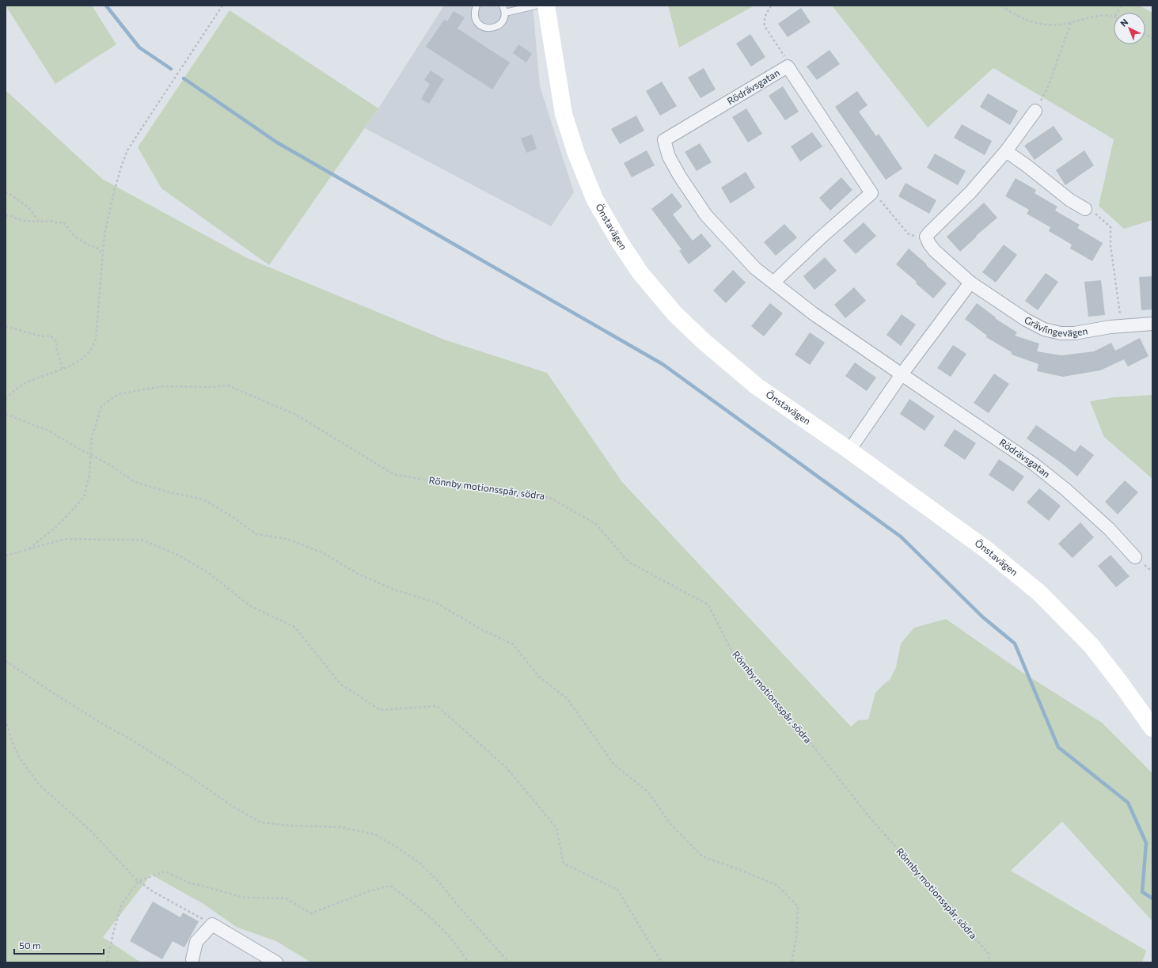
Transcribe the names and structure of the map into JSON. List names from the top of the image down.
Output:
{
  "streets": {
    "street": ["Rödrävsgatan", "Önstavägen", "Grävlingevägen"],
    "path": ["Rönnby motionsspår, södra"]
  },
  "scale_bar": "50 m",
  "north": "top left"
}
